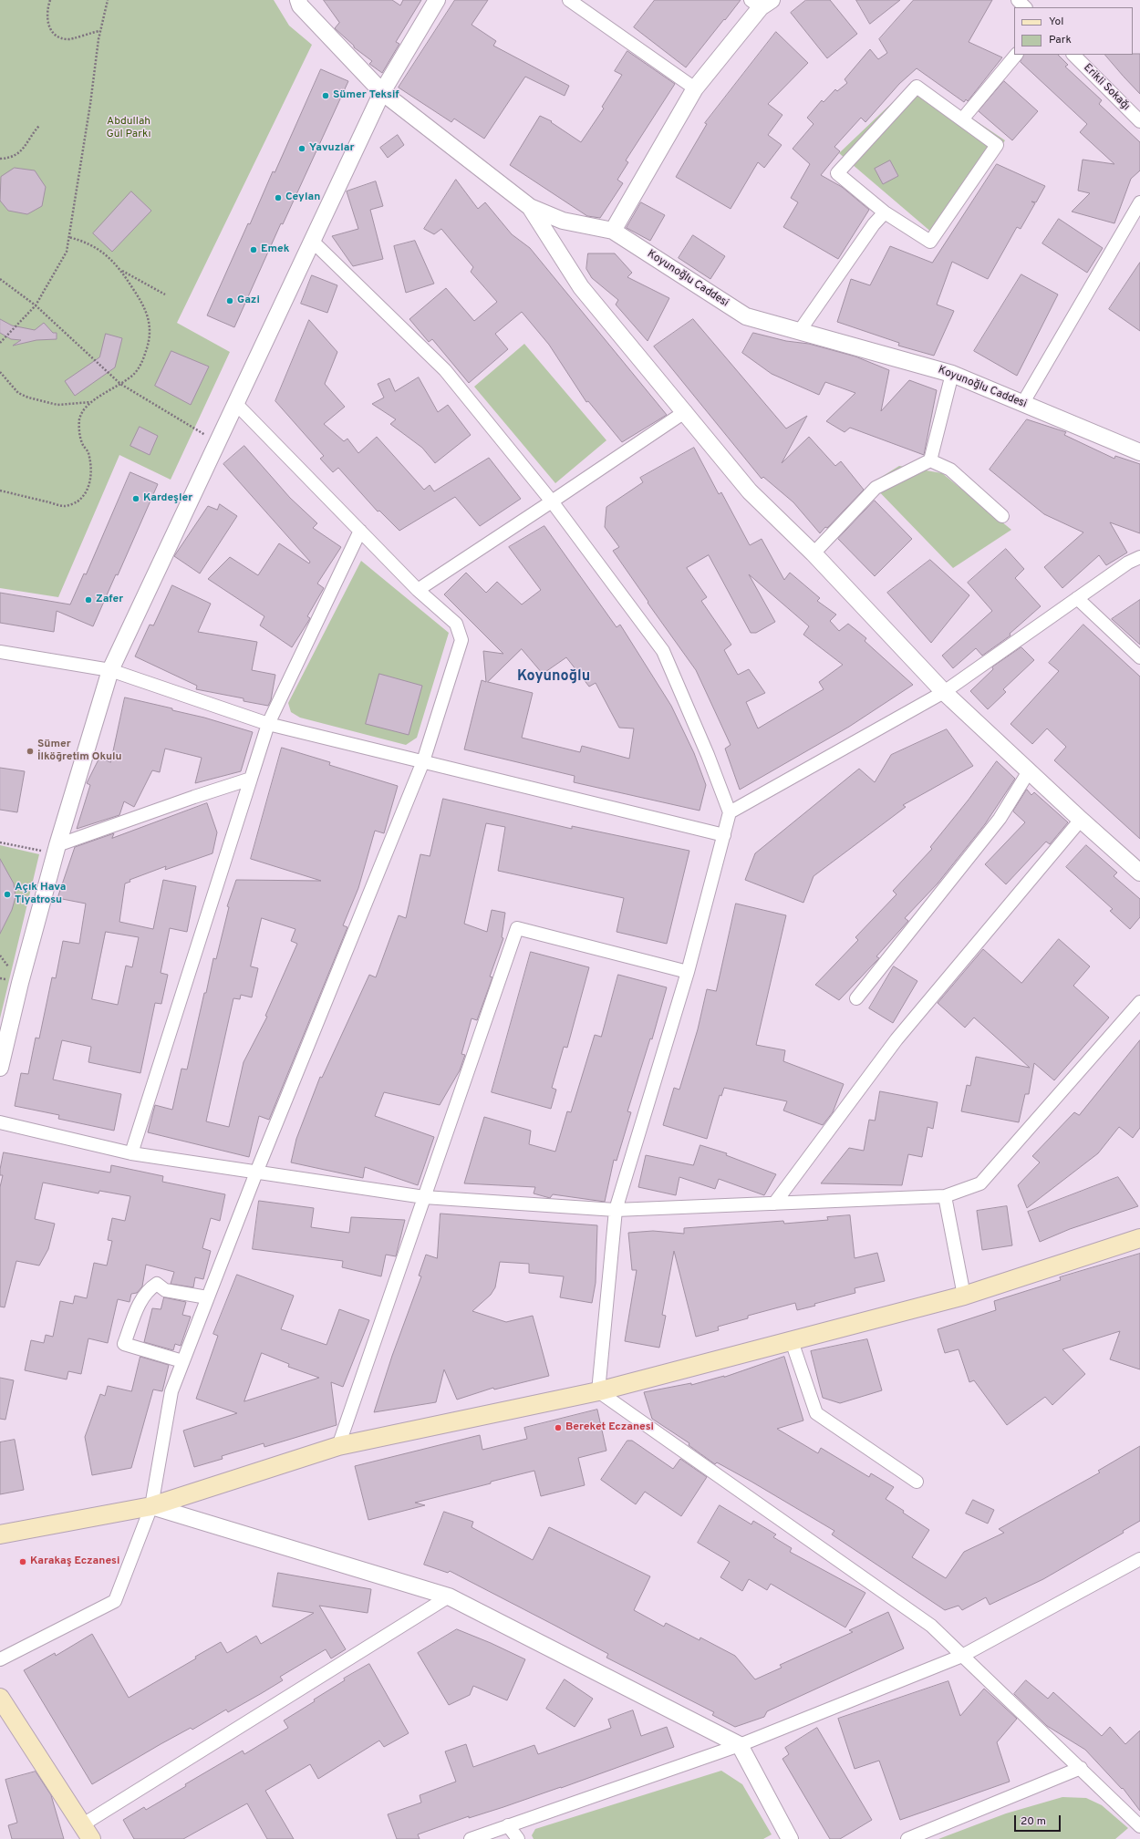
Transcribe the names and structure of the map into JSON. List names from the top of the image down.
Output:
{
  "streets": {
    "street": ["Erikli Sokağı", "Koyunoğlu Caddesi"]
  },
  "districts": ["Koyunoğlu"],
  "parks": ["Abdullah Gül Parkı"],
  "places": [
    "Sümer Teksif",
    "Yavuzlar",
    "Ceylan",
    "Emek",
    "Gazi",
    "Kardeşler",
    "Zafer",
    "Sümer İlköğretim Okulu",
    "Açık Hava Tiyatrosu",
    "Bereket Eczanesi",
    "Karakaş Eczanesi"
  ],
  "legend": ["Yol", "Park"],
  "scale_bar": "20 m"
}
